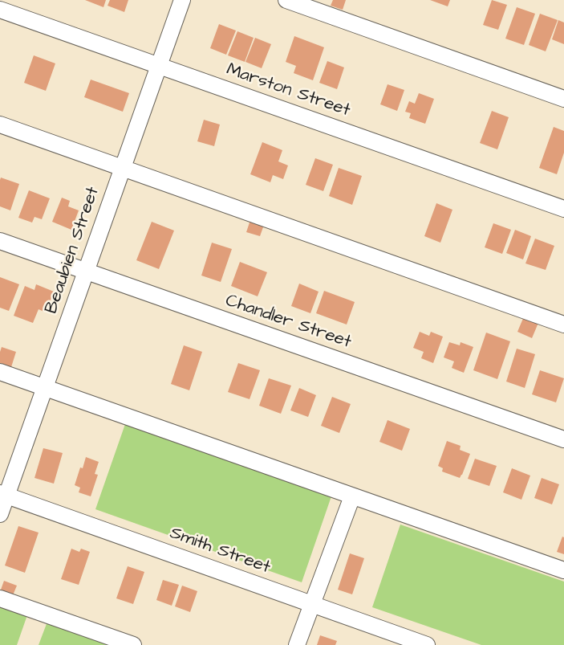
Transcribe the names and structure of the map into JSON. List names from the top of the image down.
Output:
{
  "streets": {
    "street": [
      "Marston Street",
      "Beaubien Street",
      "Chandler Street",
      "Smith Street"
    ]
  },
  "crossings": [
    ["Marston Street", "Beaubien Street"],
    ["Beaubien Street", "Chandler Street"],
    ["Beaubien Street", "Smith Street"]
  ]
}
